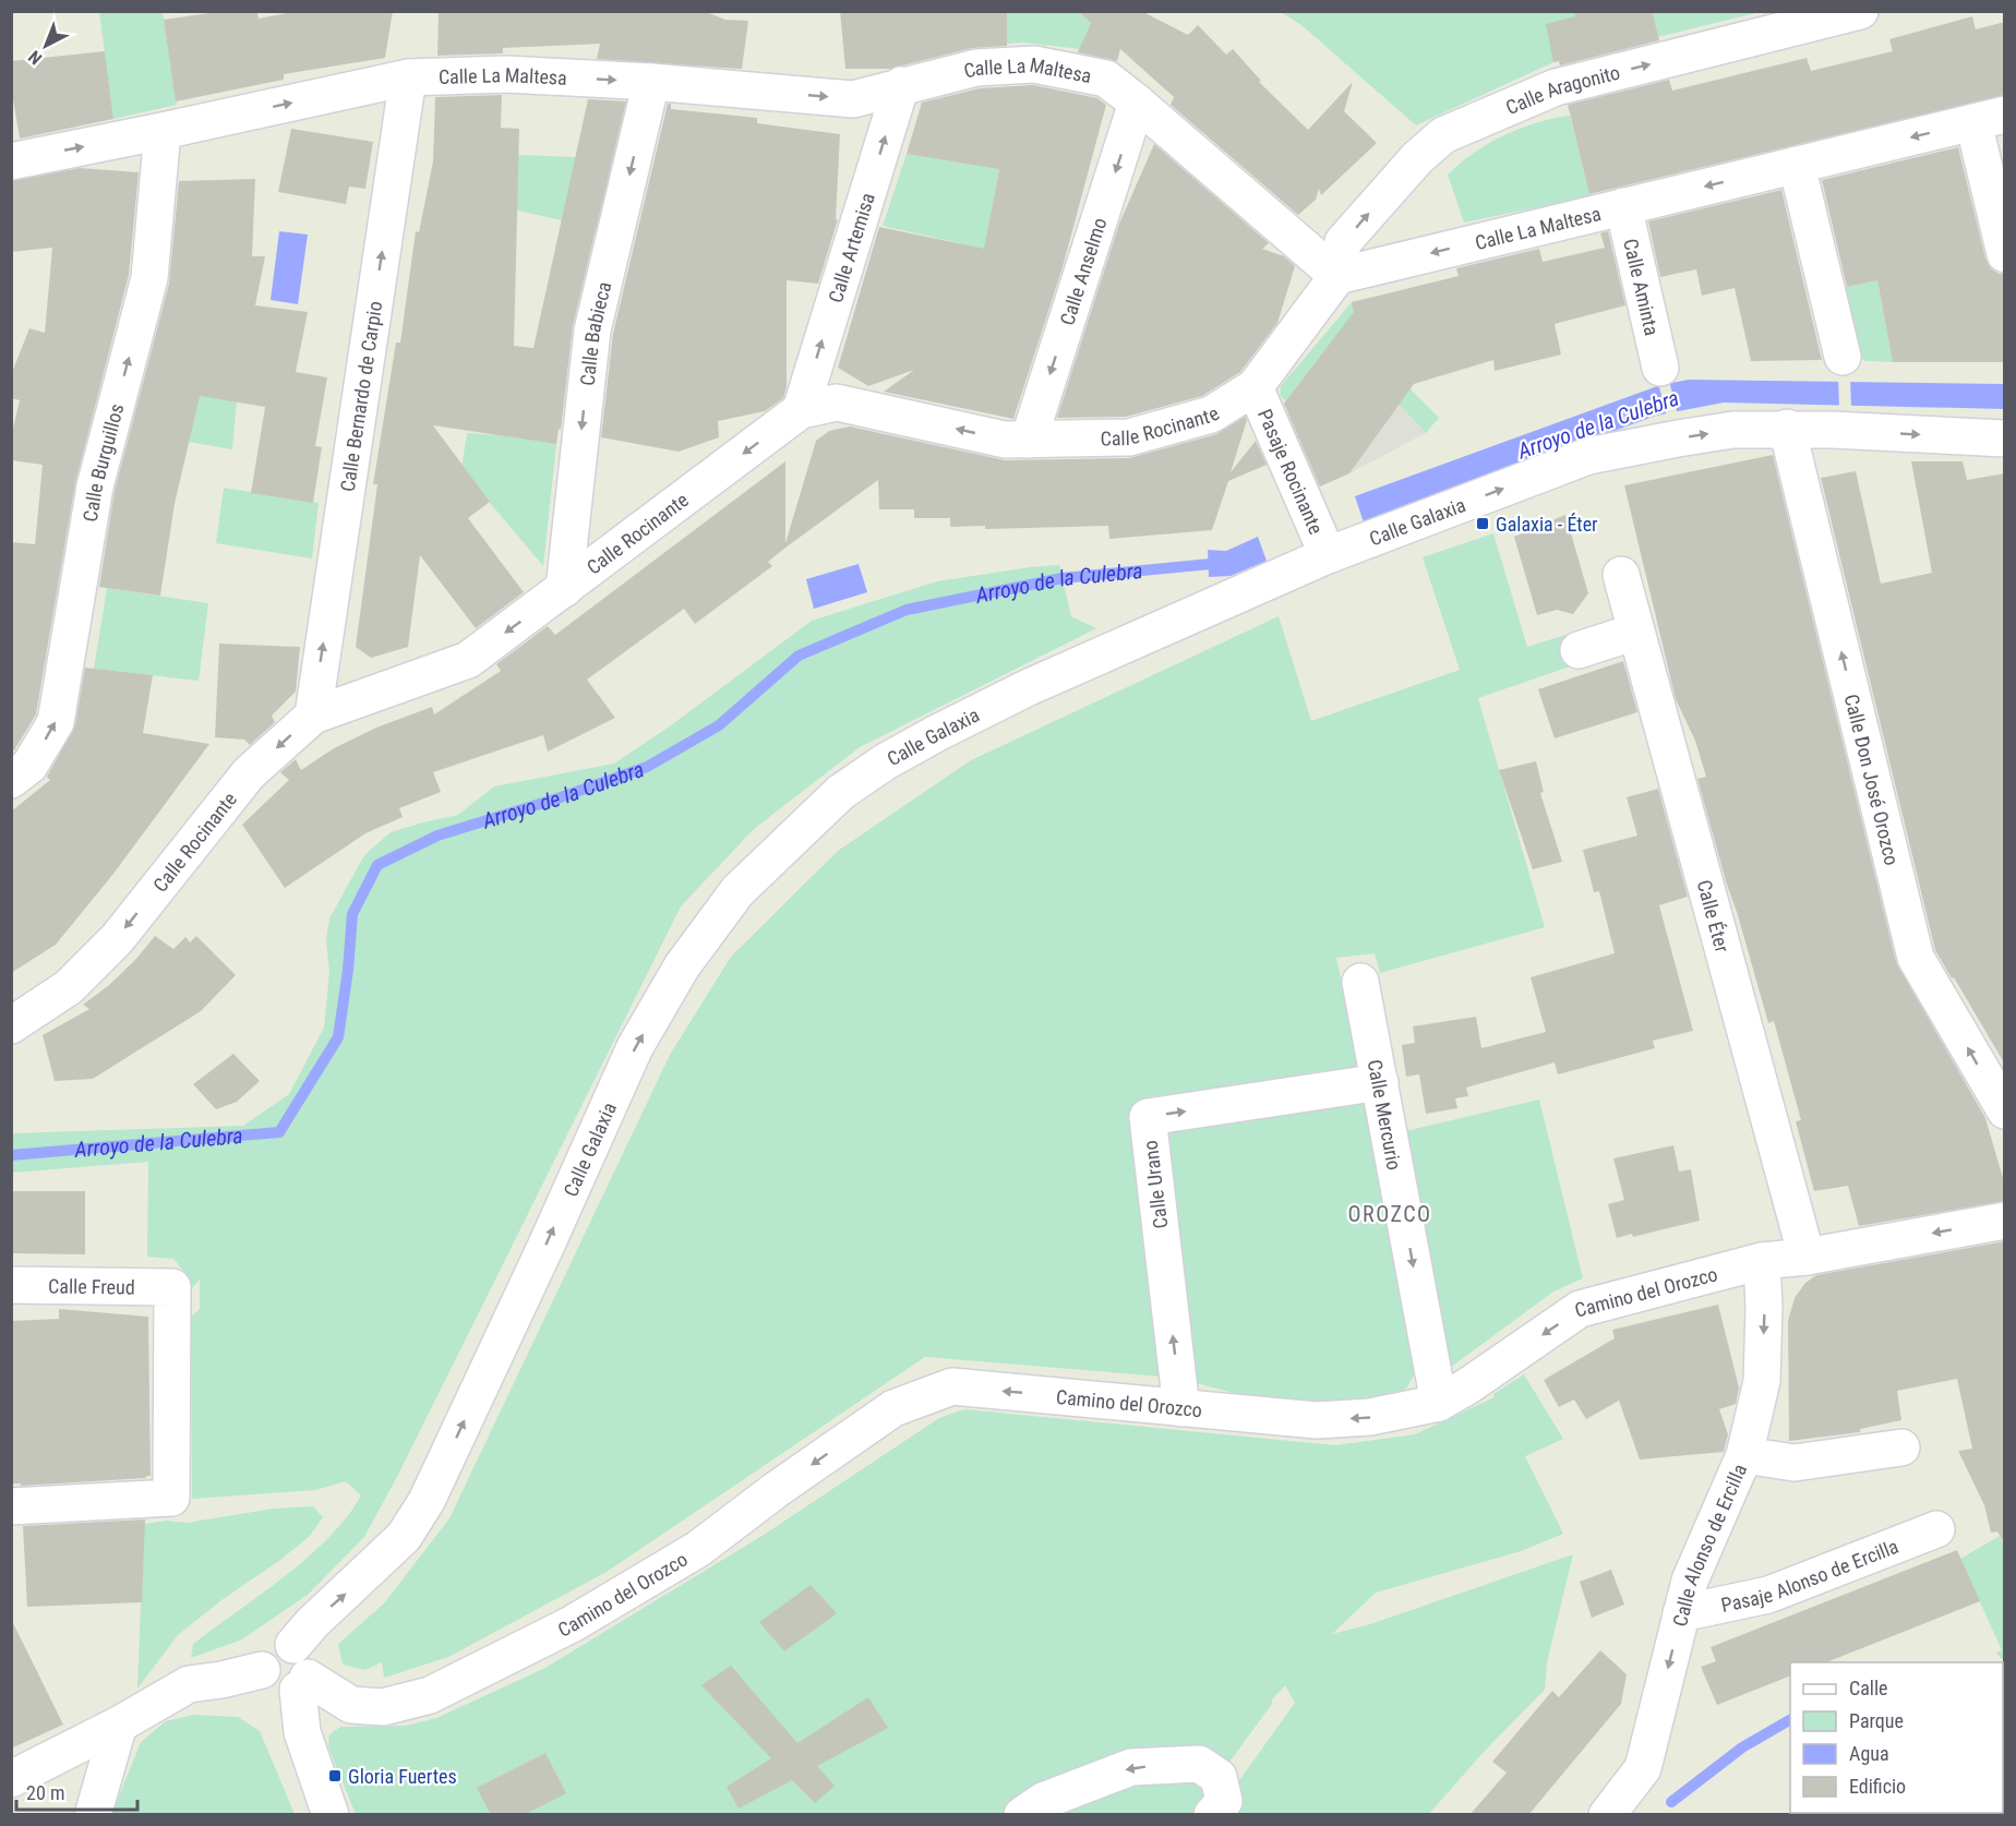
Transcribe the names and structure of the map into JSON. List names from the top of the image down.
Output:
{
  "streets": {
    "street": [
      "Calle La Maltesa",
      "Calle Aragonito",
      "Calle Artemisa",
      "Calle Anselmo",
      "Calle Aminta",
      "Calle Babieca",
      "Calle Bernardo de Carpio",
      "Calle Rocinante",
      "Calle Burguillos",
      "Pasaje Rocinante",
      "Calle Galaxia",
      "Calle Don José Orozco",
      "Calle Éter",
      "Calle Mercurio",
      "Calle Urano",
      "Calle Freud",
      "Camino del Orozco",
      "Calle Alonso de Ercilla",
      "Pasaje Alonso de Ercilla"
    ]
  },
  "crossings": [
    ["Calle La Maltesa", "Calle Aragonito"],
    ["Calle La Maltesa", "Calle Artemisa"],
    ["Calle La Maltesa", "Calle Anselmo"],
    ["Calle La Maltesa", "Calle Aminta"],
    ["Calle La Maltesa", "Calle Babieca"],
    ["Calle La Maltesa", "Calle Bernardo de Carpio"],
    ["Calle La Maltesa", "Calle Rocinante"],
    ["Calle La Maltesa", "Calle Burguillos"],
    ["Calle Aragonito", "Calle Rocinante"],
    ["Calle Artemisa", "Calle Rocinante"],
    ["Calle Anselmo", "Calle Rocinante"],
    ["Calle Babieca", "Calle Rocinante"],
    ["Calle Bernardo de Carpio", "Calle Rocinante"],
    ["Calle Rocinante", "Pasaje Rocinante"],
    ["Pasaje Rocinante", "Calle Galaxia"],
    ["Calle Galaxia", "Calle Don José Orozco"],
    ["Calle Galaxia", "Camino del Orozco"],
    ["Calle Éter", "Camino del Orozco"],
    ["Calle Mercurio", "Calle Urano"],
    ["Calle Mercurio", "Camino del Orozco"],
    ["Calle Urano", "Camino del Orozco"],
    ["Camino del Orozco", "Calle Alonso de Ercilla"],
    ["Calle Alonso de Ercilla", "Pasaje Alonso de Ercilla"]
  ],
  "one_way": [
    "Calle Aragonito",
    "Calle Artemisa",
    "Calle Anselmo",
    "Calle Babieca",
    "Calle Bernardo de Carpio",
    "Calle Rocinante",
    "Calle Burguillos",
    "Calle Galaxia",
    "Calle Don José Orozco",
    "Calle Mercurio",
    "Camino del Orozco",
    "Calle Alonso de Ercilla"
  ],
  "districts": ["OROZCO"],
  "water": ["Arroyo de la Culebra"],
  "places": {
    "transit": ["Galaxia - Éter", "Gloria Fuertes"]
  },
  "legend": [
    "Calle",
    "Parque",
    "Agua",
    "Edificio"
  ],
  "scale_bar": "20 m",
  "north": "bottom left"
}
